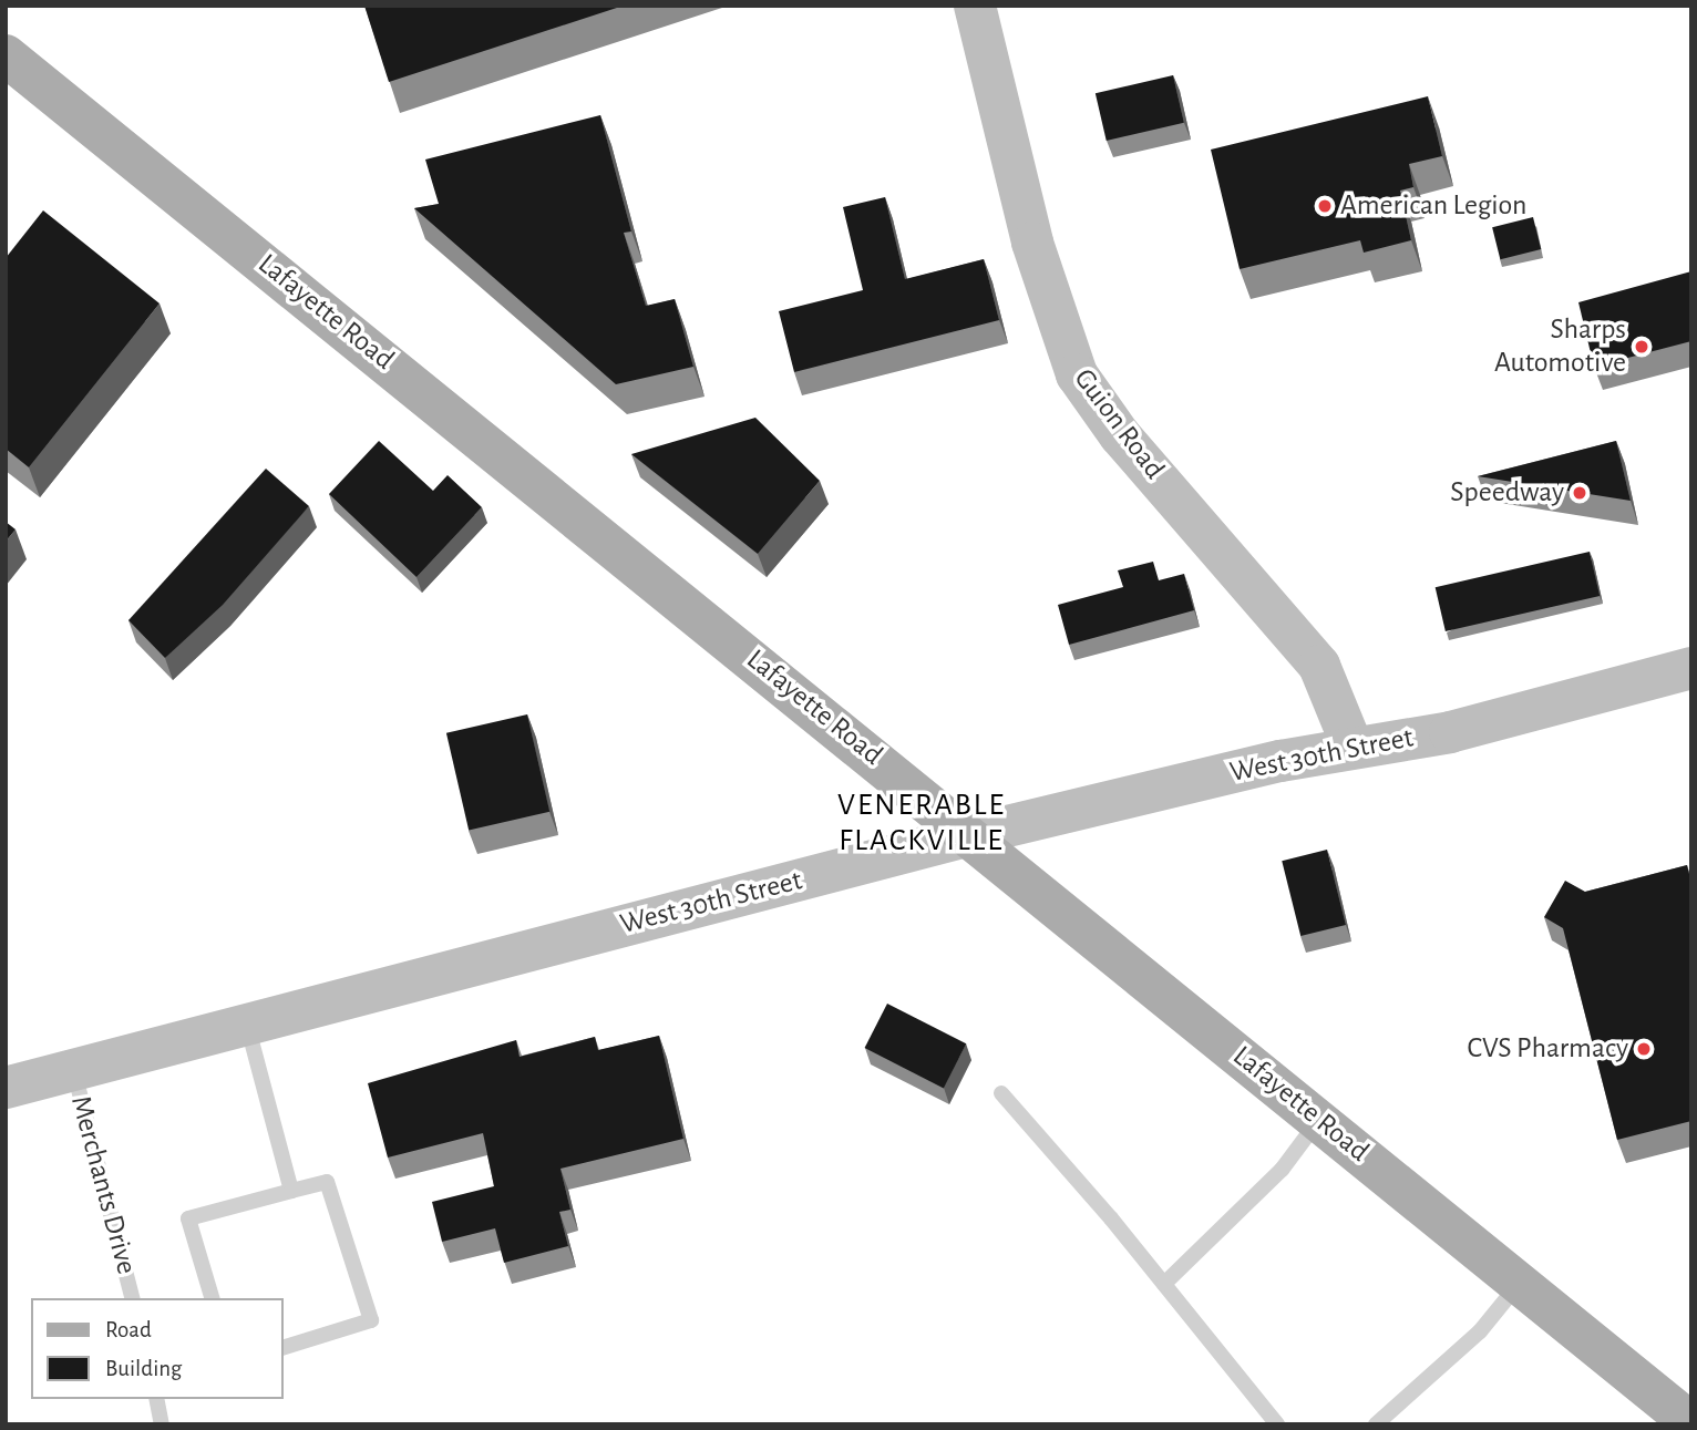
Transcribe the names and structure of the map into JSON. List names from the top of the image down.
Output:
{
  "streets": {
    "main road": ["Lafayette Road", "Guion Road", "West 30th Street"],
    "lane": ["Merchants Drive"]
  },
  "crossings": [
    ["Lafayette Road", "West 30th Street"],
    ["Guion Road", "West 30th Street"],
    ["West 30th Street", "Merchants Drive"]
  ],
  "districts": ["VENERABLE FLACKVILLE"],
  "places": [
    "American Legion",
    "Sharps Automotive",
    "Speedway",
    "CVS Pharmacy"
  ],
  "legend": ["Road", "Building"]
}
